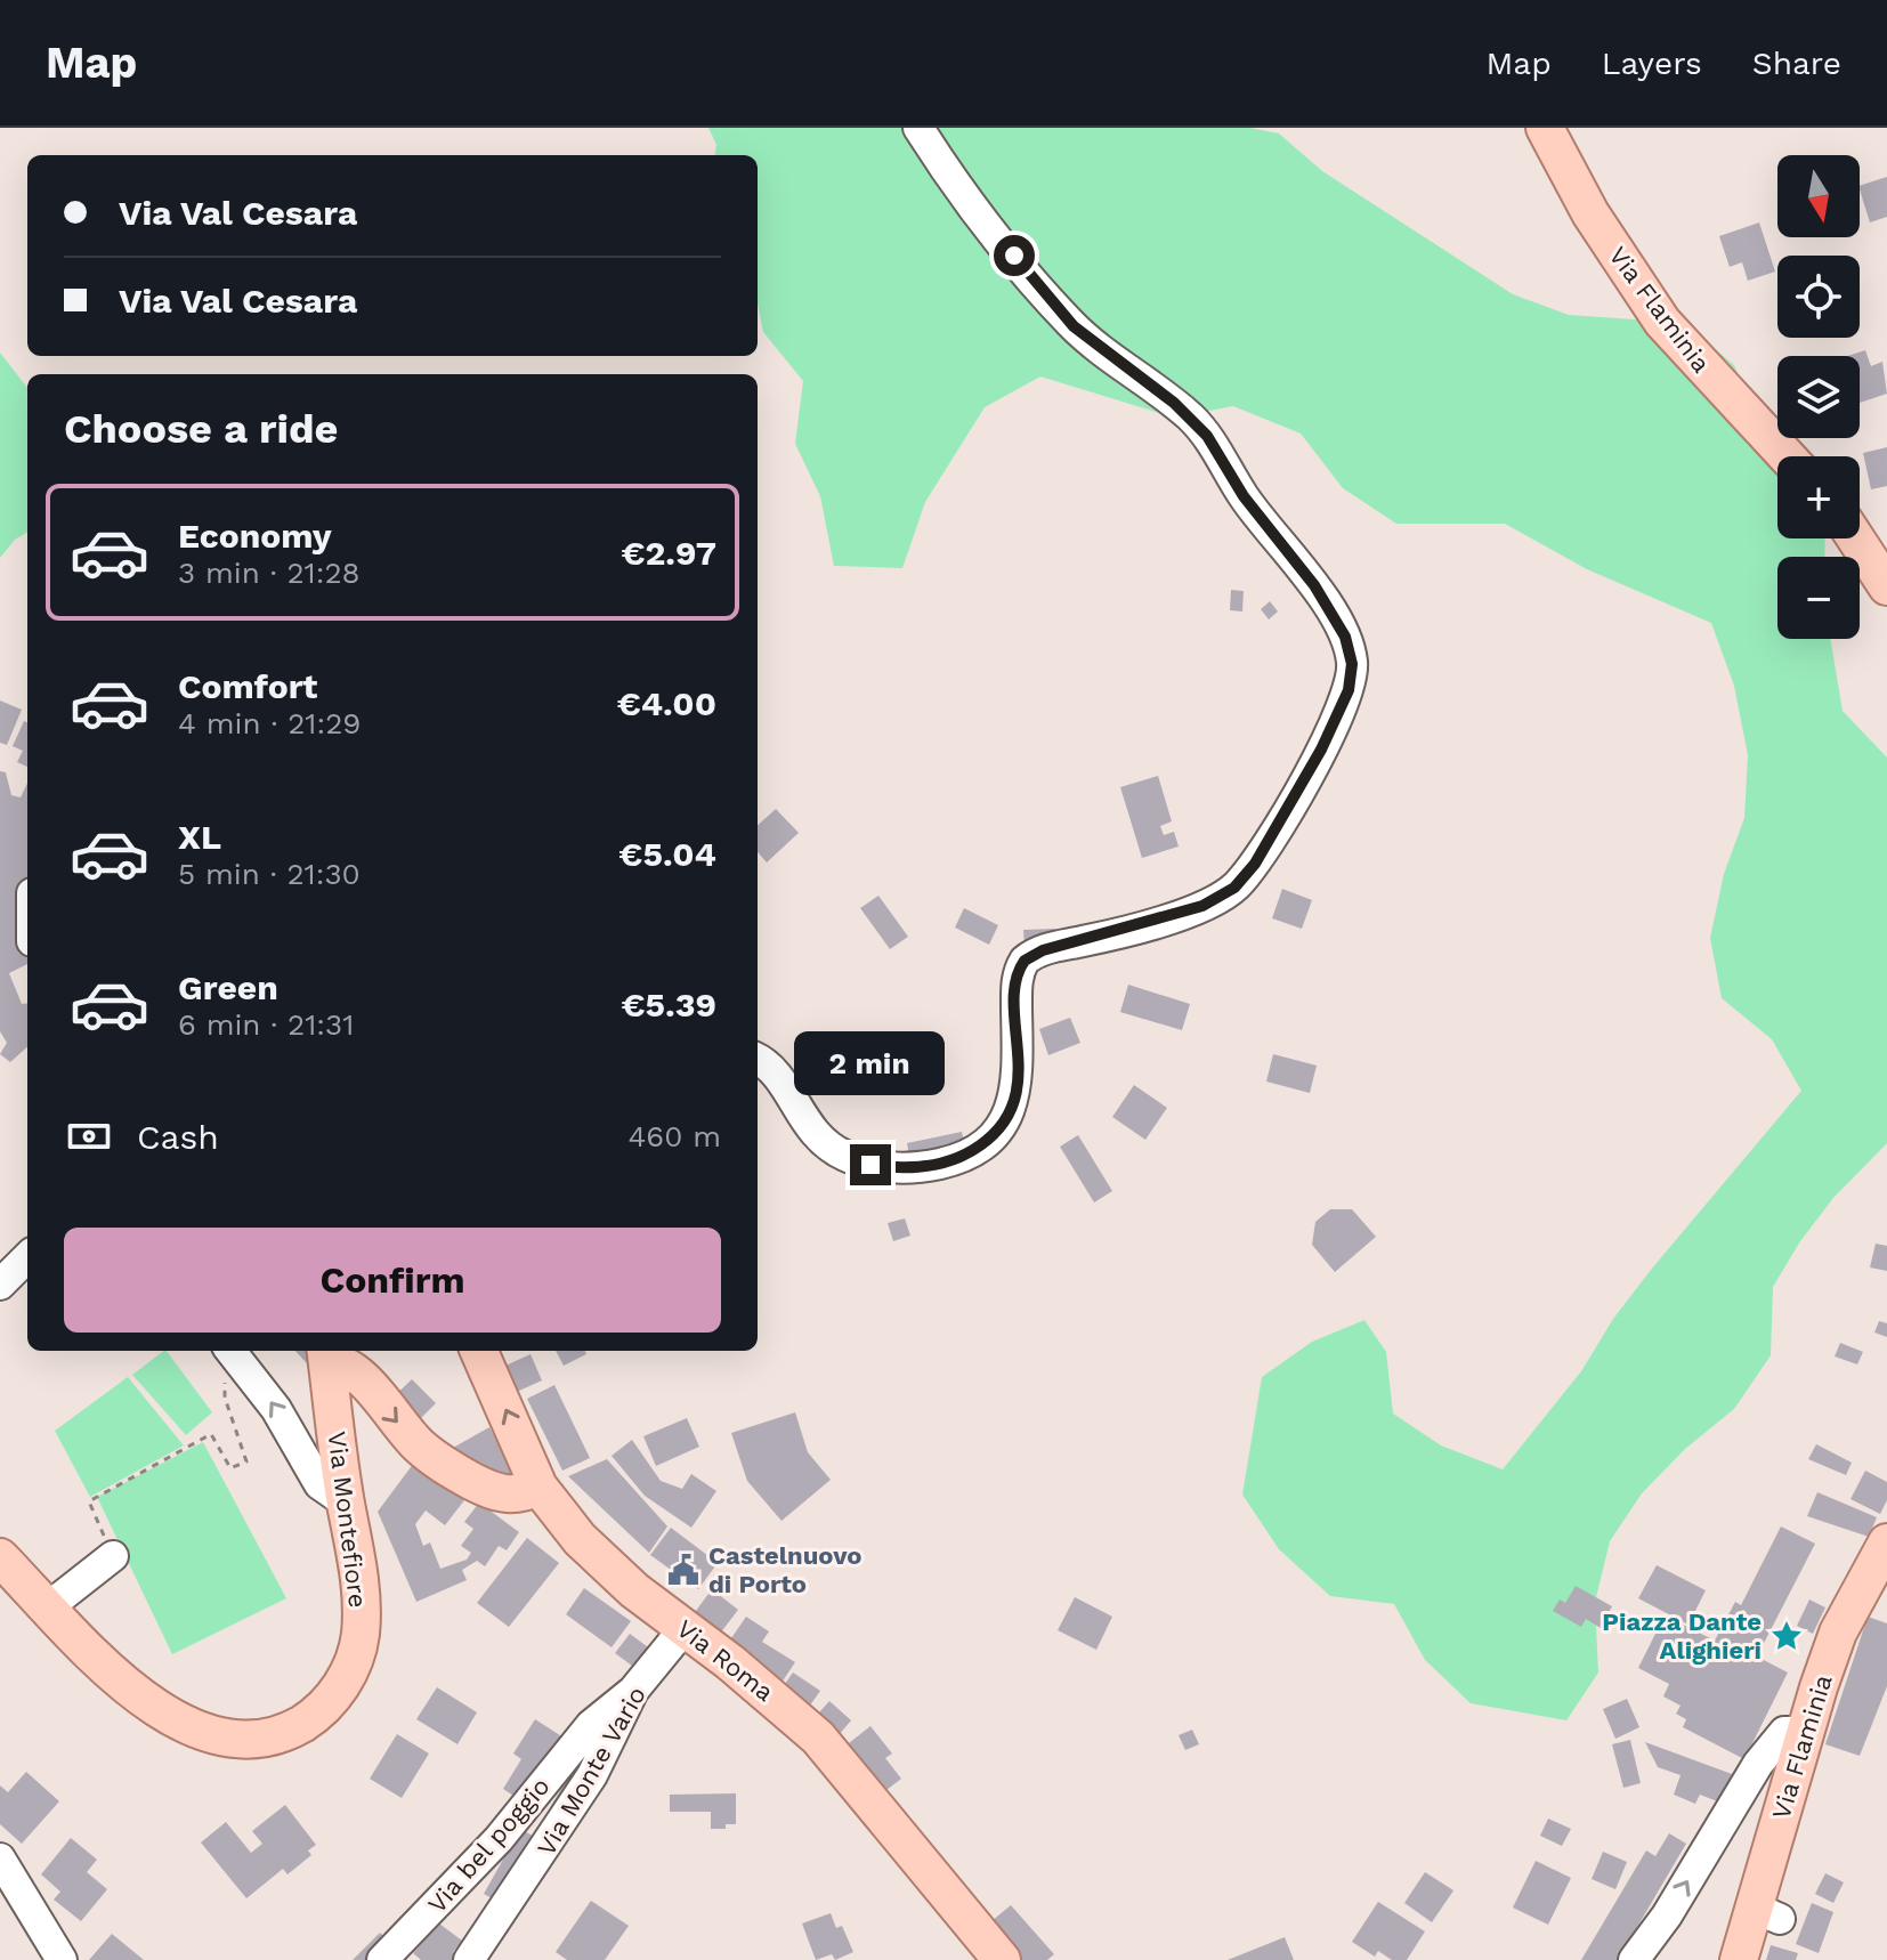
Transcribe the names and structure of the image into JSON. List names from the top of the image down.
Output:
{
  "streets": {
    "main road": ["Via Flaminia", "Via Montefiore", "Via Roma"],
    "street": ["Via Monte Vario", "Via bel poggio"]
  },
  "crossings": [
    ["Via Roma", "Via Monte Vario"],
    ["Via Monte Vario", "Via bel poggio"]
  ],
  "places": {
    "public building": ["Castelnuovo di Porto"],
    "place": ["Piazza Dante Alighieri"]
  },
  "north": "bottom",
  "page": {
    "header": "Map",
    "nav": ["Map", "Layers", "Share"],
    "map_buttons": ["+", "−"],
    "banner": ["Via Val Cesara", "Via Val Cesara"],
    "heading": "Choose a ride",
    "list": [
      {
        "name": "Economy",
        "note": "3 min · 21:28",
        "value": "€2.97"
      },
      {
        "name": "Comfort",
        "note": "4 min · 21:29",
        "value": "€4.00"
      },
      {
        "name": "XL",
        "note": "5 min · 21:30",
        "value": "€5.04"
      },
      {
        "name": "Green",
        "note": "6 min · 21:31",
        "value": "€5.39"
      }
    ],
    "bubble": "2 min",
    "pay": ["Cash", "460 m"],
    "buttons": "Confirm"
  }
}
